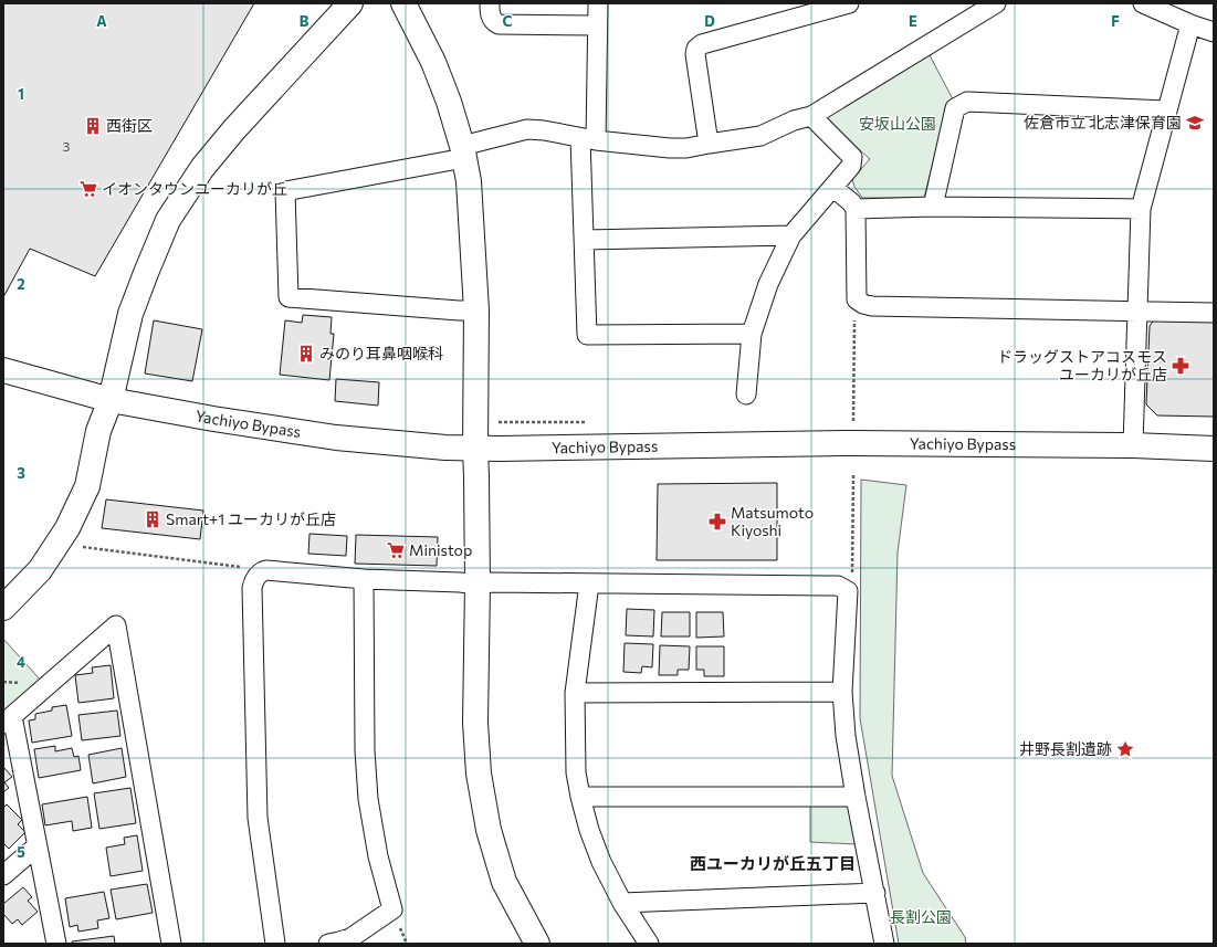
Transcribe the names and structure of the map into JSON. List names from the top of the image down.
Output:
{
  "streets": {
    "main road": ["Yachiyo Bypass"]
  },
  "districts": ["西ユーカリが丘五丁目"],
  "parks": ["安坂山公園", "長割公園"],
  "places": {
    "school or university": ["佐倉市立 北志津保育園"],
    "building": ["西街区", "みのり耳鼻咽喉科", "Smart+1 ユーカリが丘店"],
    "supermarket": ["イオンタウンユーカリが丘", "Ministop"],
    "pharmacy": ["ドラッグストアコスモス ユーカリが丘店", "Matsumoto Kiyoshi"],
    "place": ["井野長割遺跡"]
  },
  "house_numbers": ["3"],
  "grid": {
    "columns": [
      "A",
      "B",
      "C",
      "D",
      "E",
      "F"
    ],
    "rows": [
      "1",
      "2",
      "3",
      "4",
      "5"
    ]
  }
}
